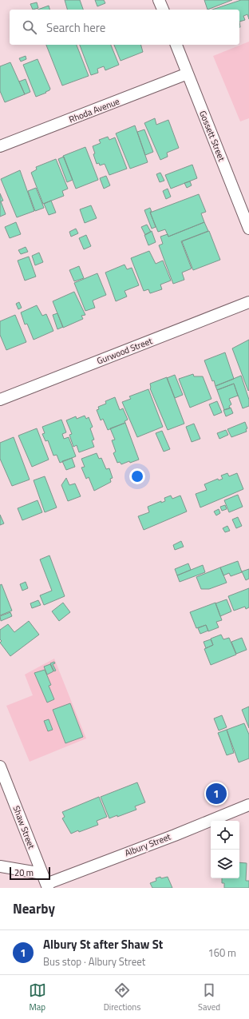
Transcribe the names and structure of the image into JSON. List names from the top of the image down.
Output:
{
  "streets": {
    "street": [
      "Rhoda Avenue",
      "Gossett Street",
      "Gurwood Street",
      "Shaw Street",
      "Albury Street"
    ]
  },
  "crossings": [
    ["Rhoda Avenue", "Gossett Street"],
    ["Shaw Street", "Albury Street"]
  ],
  "scale_bar": "20 m",
  "page": {
    "search": "Search here",
    "pins": "1",
    "scale": "20 m",
    "heading": "Nearby",
    "list": [
      {
        "mark": "1",
        "name": "Albury St after Shaw St",
        "note": "Bus stop · Albury Street",
        "value": "160 m"
      }
    ],
    "nav": ["Map", "Directions", "Saved"]
  }
}
